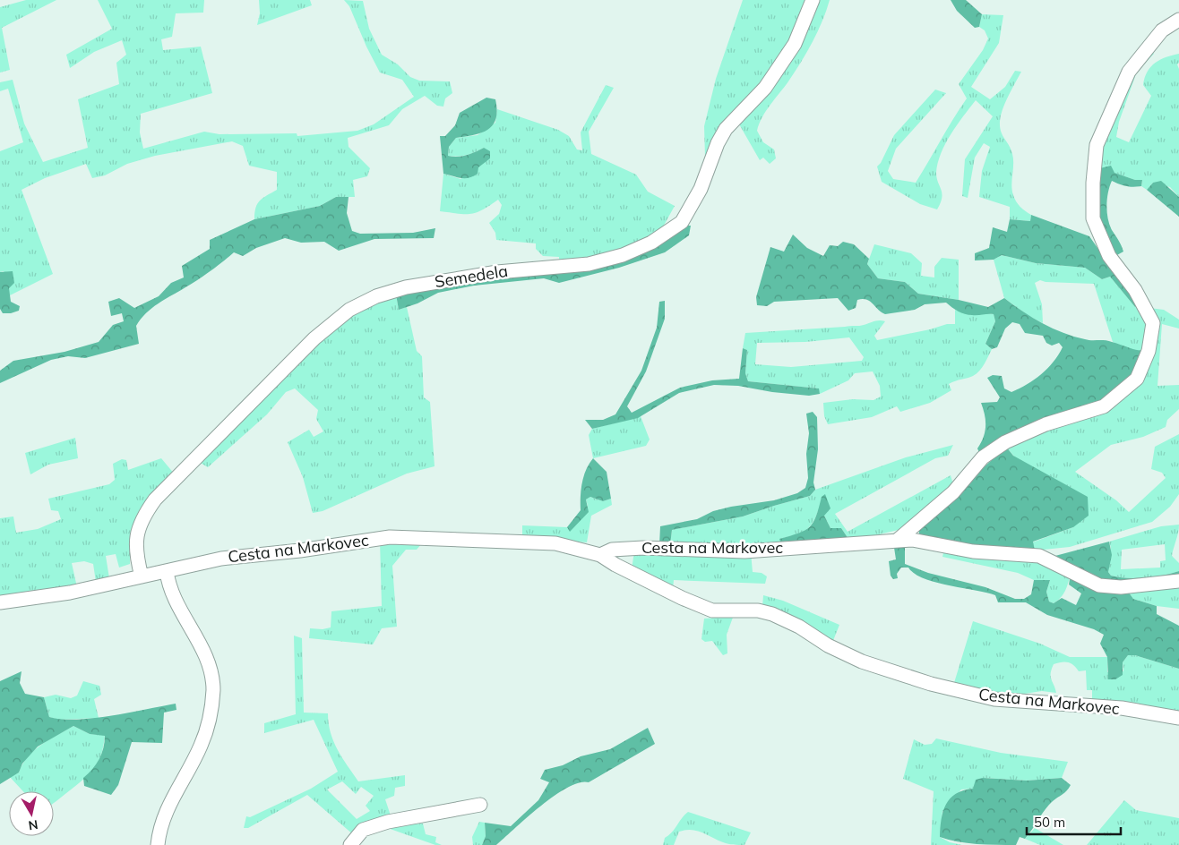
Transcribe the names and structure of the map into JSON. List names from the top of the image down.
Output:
{
  "streets": {
    "street": ["Semedela", "Cesta na Markovec"]
  },
  "crossings": [
    ["Semedela", "Cesta na Markovec"]
  ],
  "scale_bar": "50 m",
  "north": "bottom"
}
